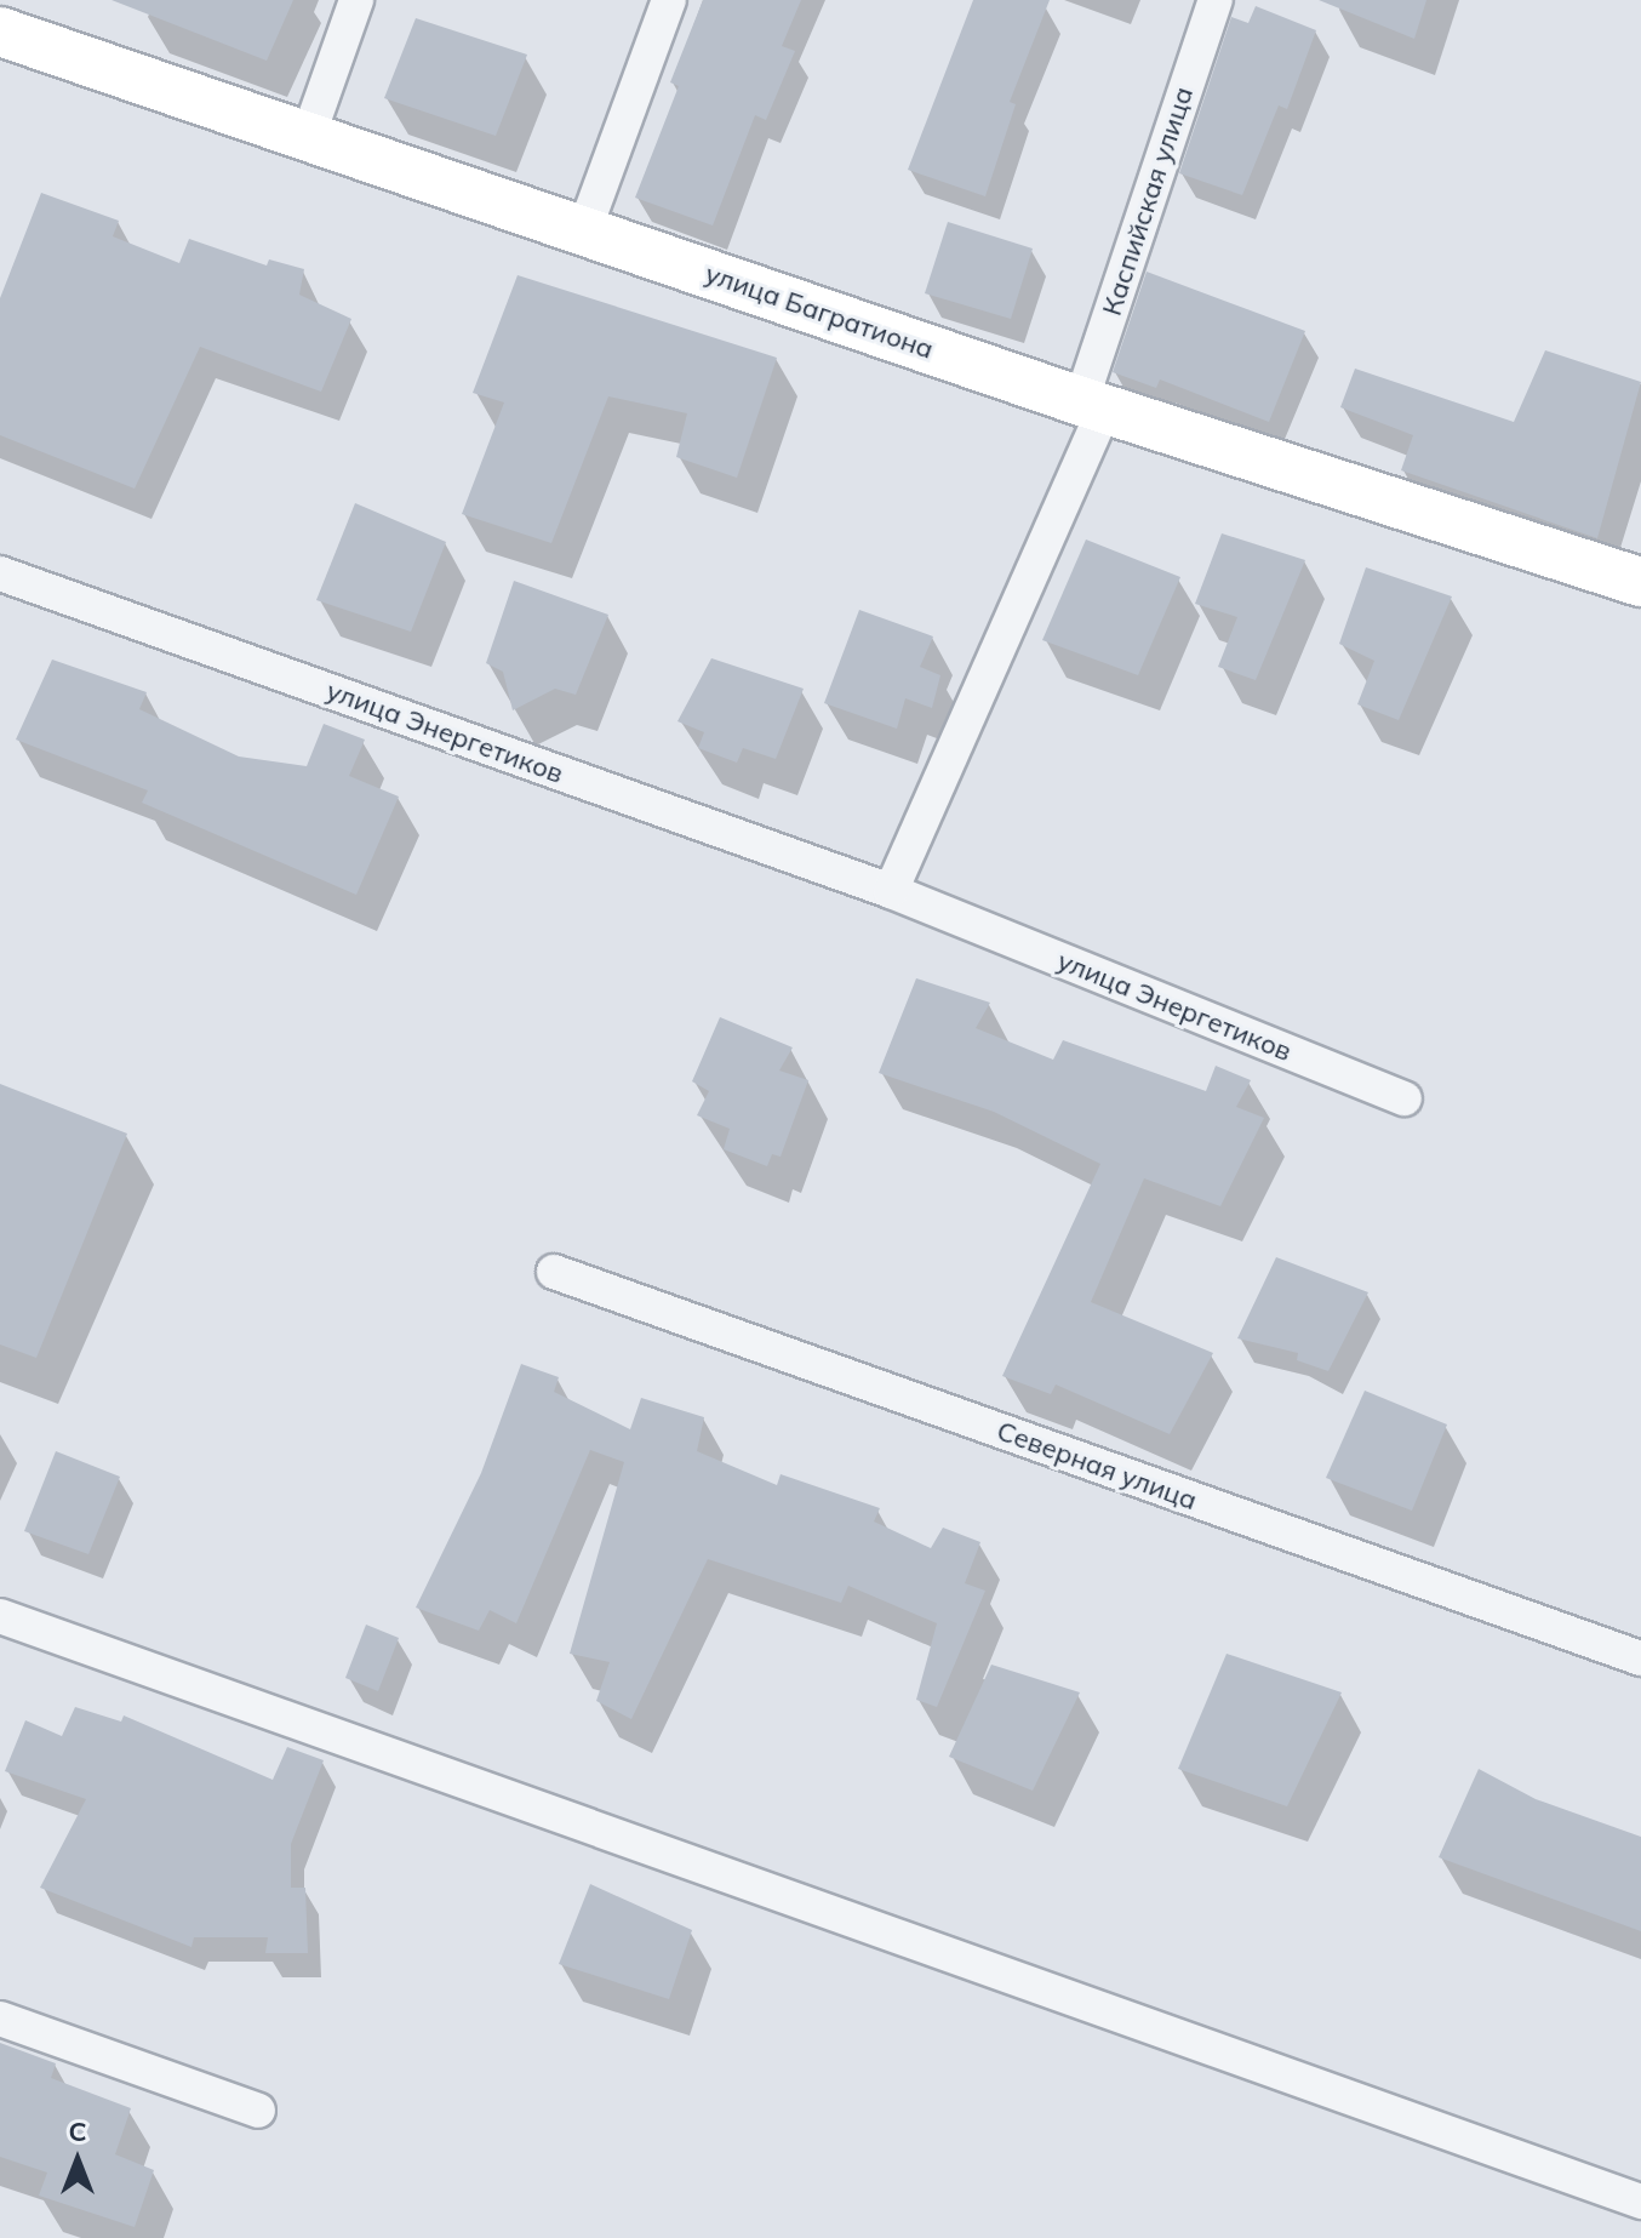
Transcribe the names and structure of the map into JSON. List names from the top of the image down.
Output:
{
  "streets": {
    "street": [
      "Каспийская улица",
      "улица Багратиона",
      "улица Энергетиков",
      "Северная улица"
    ]
  },
  "crossings": [
    ["Каспийская улица", "улица Багратиона"]
  ],
  "north": "top"
}
